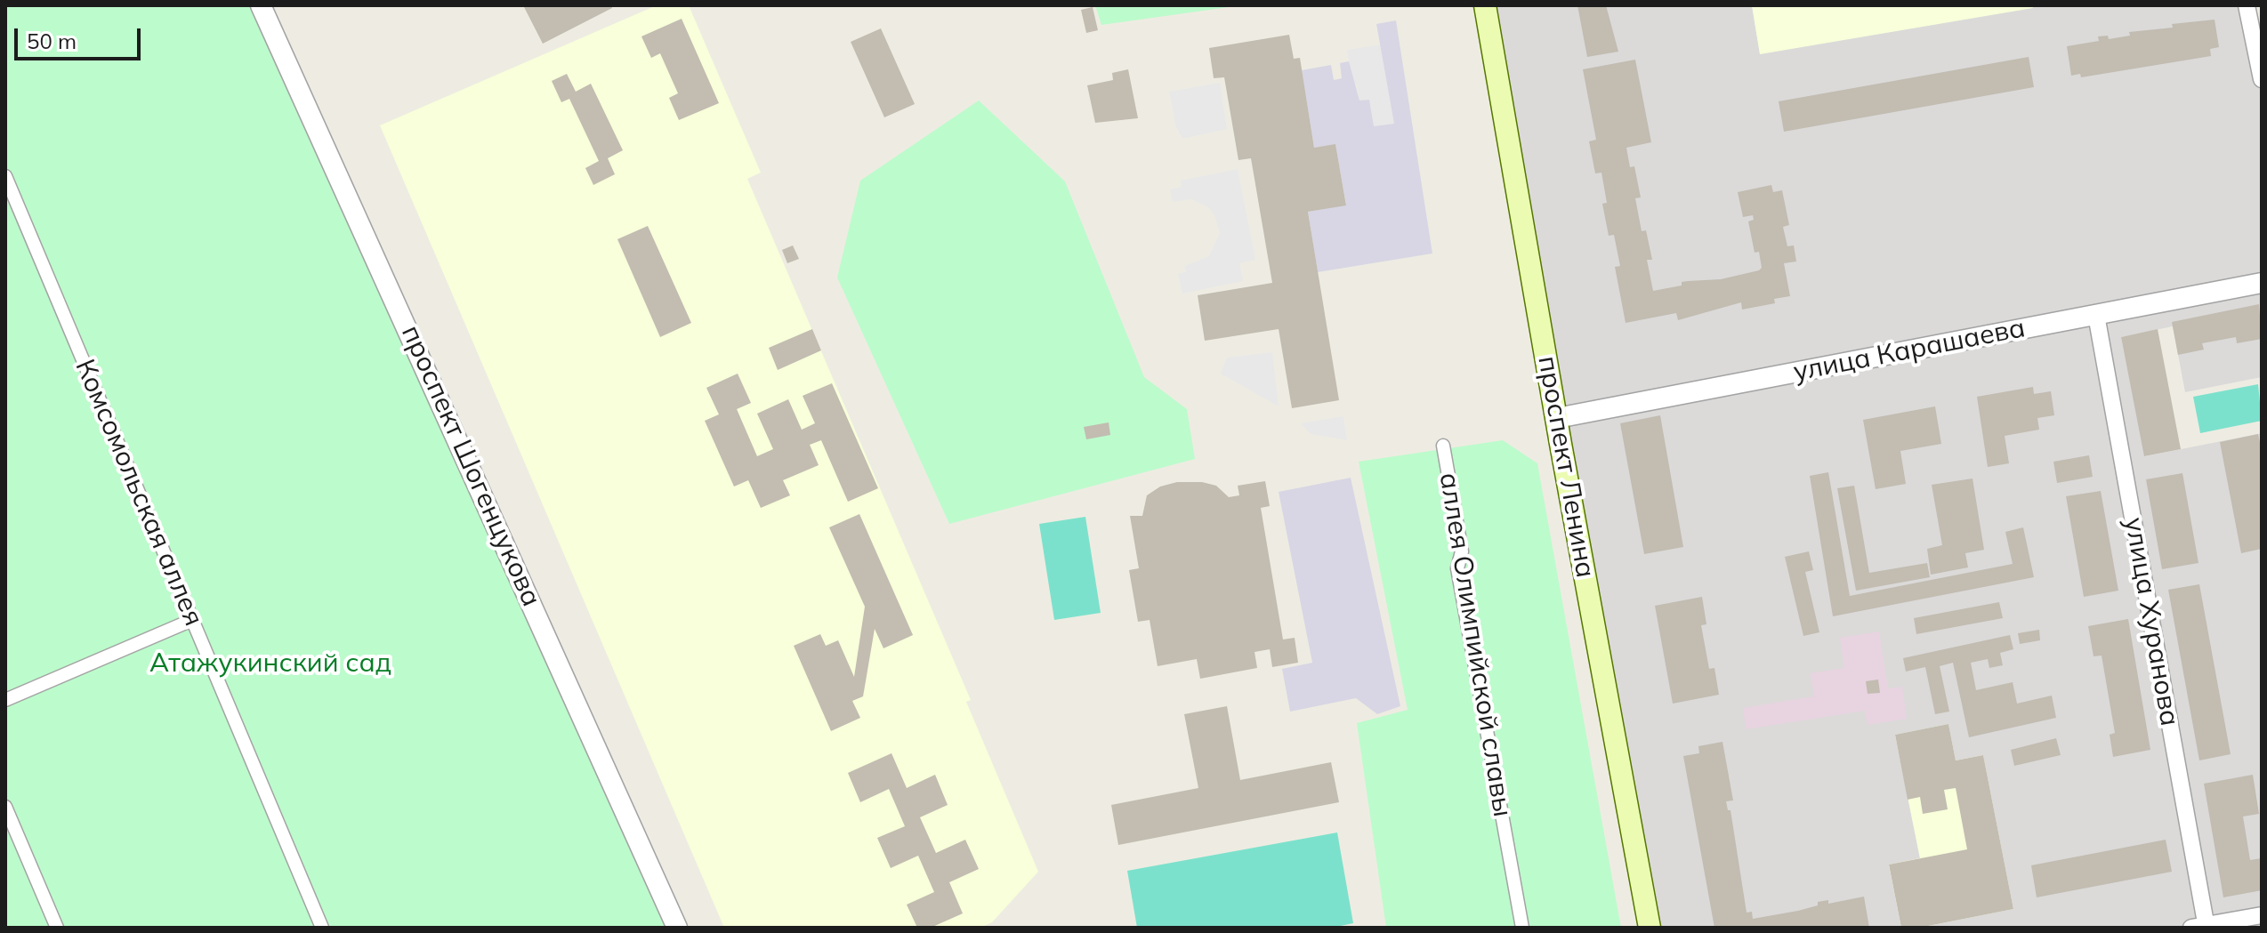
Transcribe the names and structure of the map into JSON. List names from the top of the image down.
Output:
{
  "streets": {
    "main road": ["проспект Ленина"],
    "street": [
      "улица Карашаева",
      "проспект Шогенцукова",
      "Комсомольская аллея",
      "улица Хуранова",
      "аллея Олимпийской славы"
    ]
  },
  "crossings": [
    ["улица Карашаева", "проспект Ленина"],
    ["улица Карашаева", "улица Хуранова"]
  ],
  "parks": ["Атажукинский сад"],
  "scale_bar": "50 m"
}
